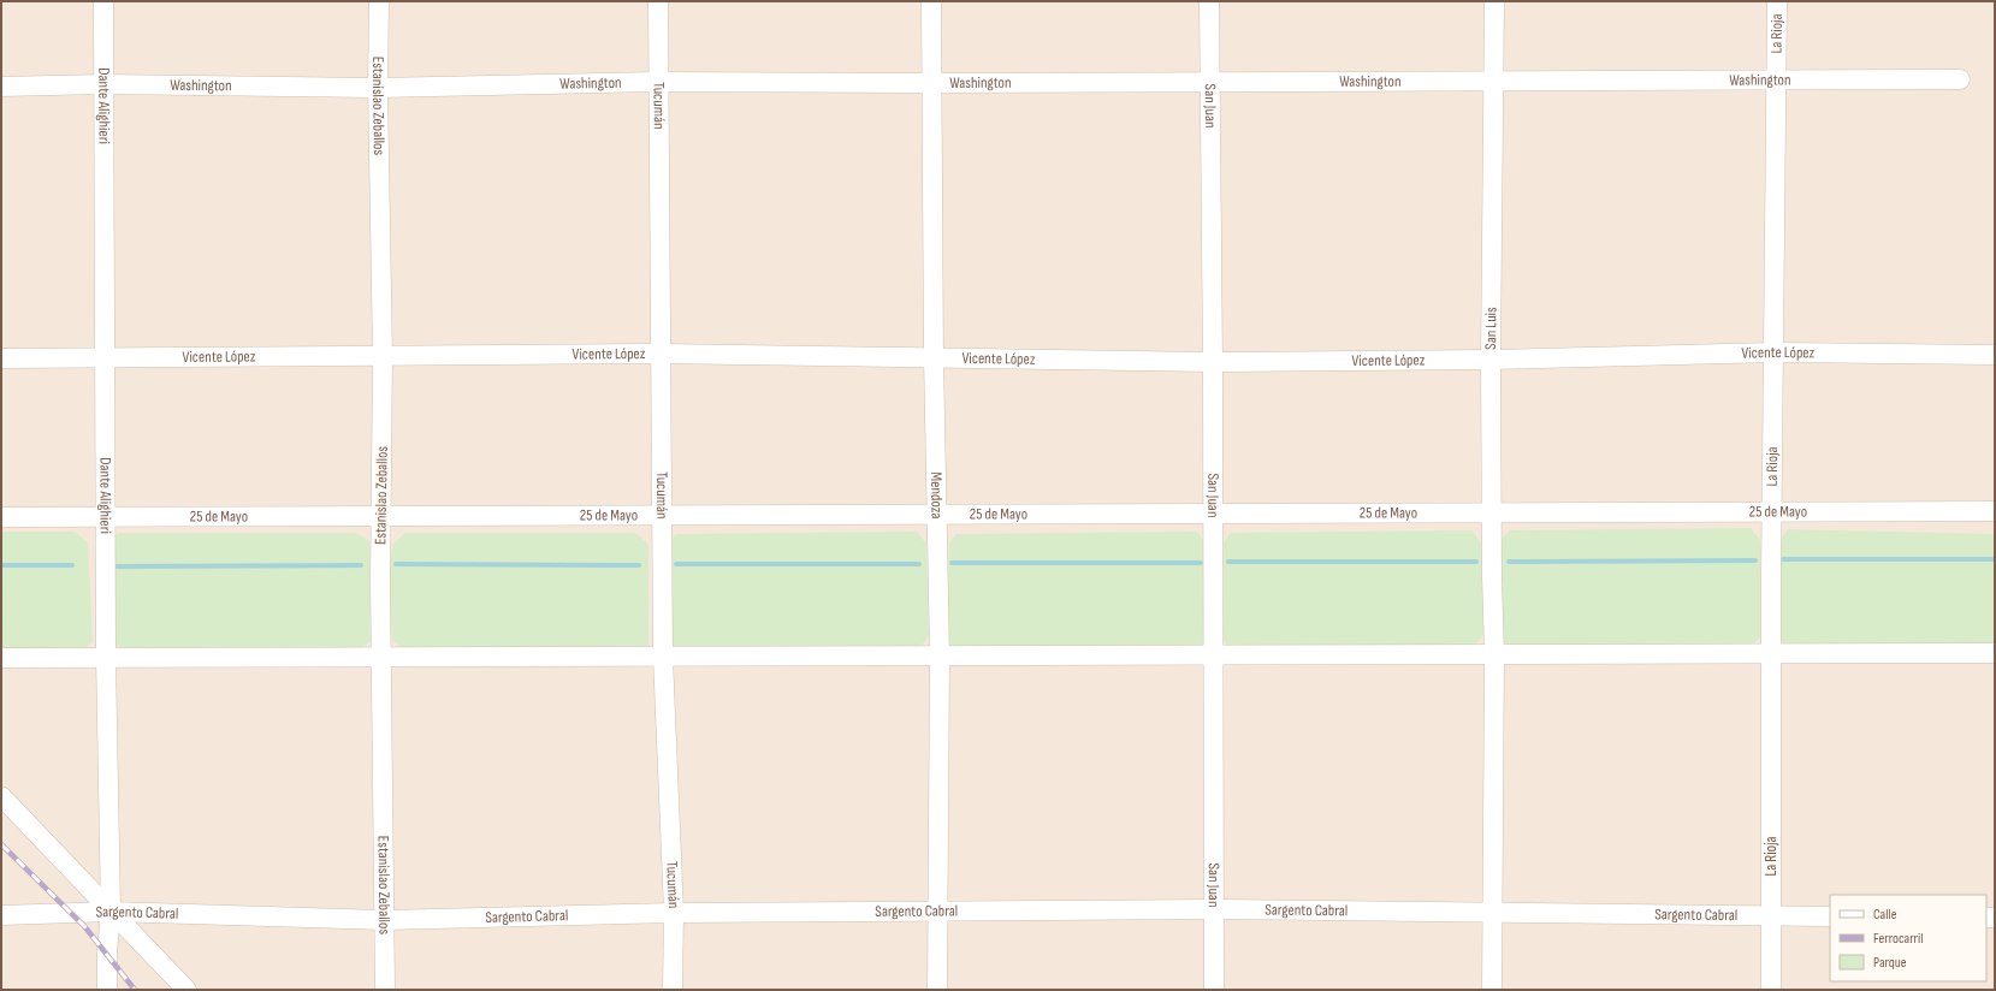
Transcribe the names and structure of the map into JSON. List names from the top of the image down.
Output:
{
  "streets": {
    "street": [
      "La Rioja",
      "Washington",
      "Dante Alighieri",
      "Estanislao Zeballos",
      "Tucumán",
      "San Juan",
      "San Luis",
      "Vicente López",
      "Mendoza",
      "25 de Mayo",
      "Sargento Cabral"
    ]
  },
  "crossings": [
    ["La Rioja", "Washington"],
    ["La Rioja", "Vicente López"],
    ["La Rioja", "25 de Mayo"],
    ["La Rioja", "Sargento Cabral"],
    ["Washington", "Dante Alighieri"],
    ["Washington", "Estanislao Zeballos"],
    ["Washington", "Tucumán"],
    ["Washington", "San Juan"],
    ["Washington", "San Luis"],
    ["Washington", "Mendoza"],
    ["Dante Alighieri", "Vicente López"],
    ["Dante Alighieri", "25 de Mayo"],
    ["Dante Alighieri", "Sargento Cabral"],
    ["Estanislao Zeballos", "Vicente López"],
    ["Estanislao Zeballos", "25 de Mayo"],
    ["Estanislao Zeballos", "Sargento Cabral"],
    ["Tucumán", "Vicente López"],
    ["Tucumán", "25 de Mayo"],
    ["Tucumán", "Sargento Cabral"],
    ["San Juan", "Vicente López"],
    ["San Juan", "25 de Mayo"],
    ["San Juan", "Sargento Cabral"],
    ["San Luis", "Vicente López"],
    ["San Luis", "25 de Mayo"],
    ["San Luis", "Sargento Cabral"],
    ["Vicente López", "Mendoza"],
    ["Mendoza", "25 de Mayo"],
    ["Mendoza", "Sargento Cabral"]
  ],
  "legend": ["Calle", "Ferrocarril", "Parque"]
}
